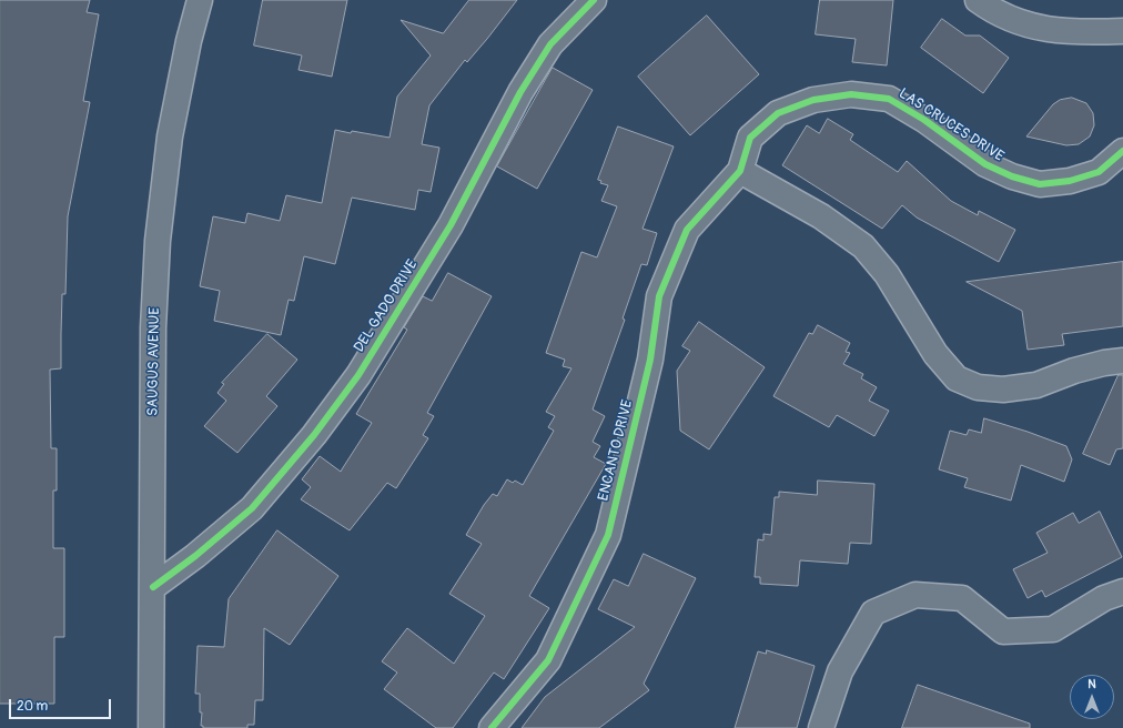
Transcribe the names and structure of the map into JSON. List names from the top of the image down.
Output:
{
  "streets": {
    "street": [
      "LAS CRUCES DRIVE",
      "DEL GADO DRIVE",
      "SAUGUS AVENUE",
      "ENCANTO DRIVE"
    ]
  },
  "crossings": [
    ["LAS CRUCES DRIVE", "ENCANTO DRIVE"],
    ["DEL GADO DRIVE", "SAUGUS AVENUE"]
  ],
  "scale_bar": "20 m",
  "north": "top"
}
